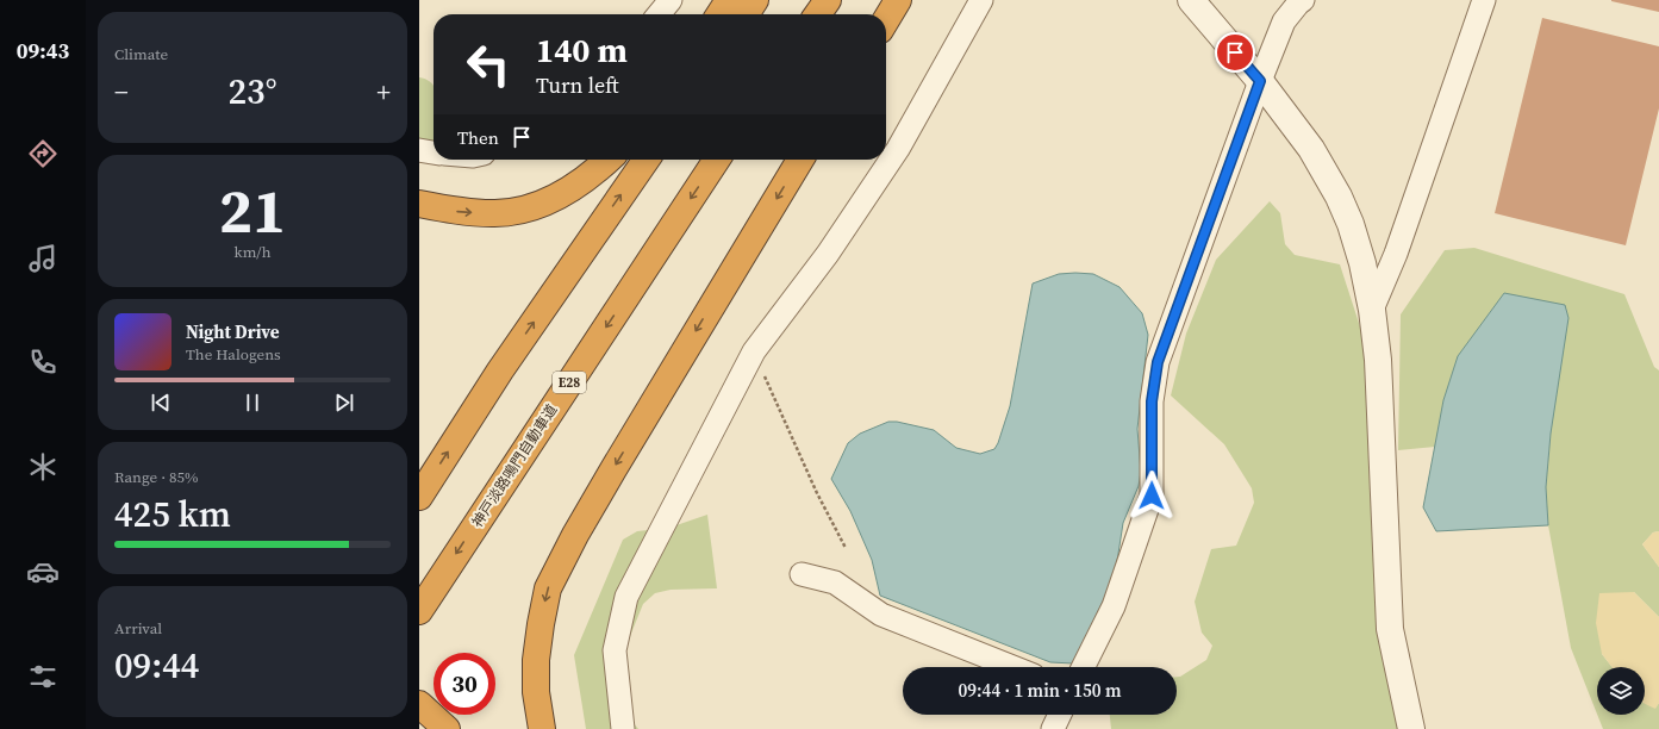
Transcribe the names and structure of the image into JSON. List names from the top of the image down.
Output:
{
  "streets": {
    "highway": ["E28", "神戸淡路鳴門自動車道"]
  },
  "page": {
    "tabs": "09:43",
    "tile": [
      "Climate",
      ["21", "km/h"],
      ["Range · 85%", "425 km"],
      ["Arrival", "09:44"]
    ],
    "turn": ["140 m", "Turn left"],
    "heat": ["−", "23°", "+"],
    "then": "Then",
    "song": ["Night Drive", "The Halogens"],
    "limit": "30",
    "trip": "09:44 · 1 min · 150 m"
  }
}
